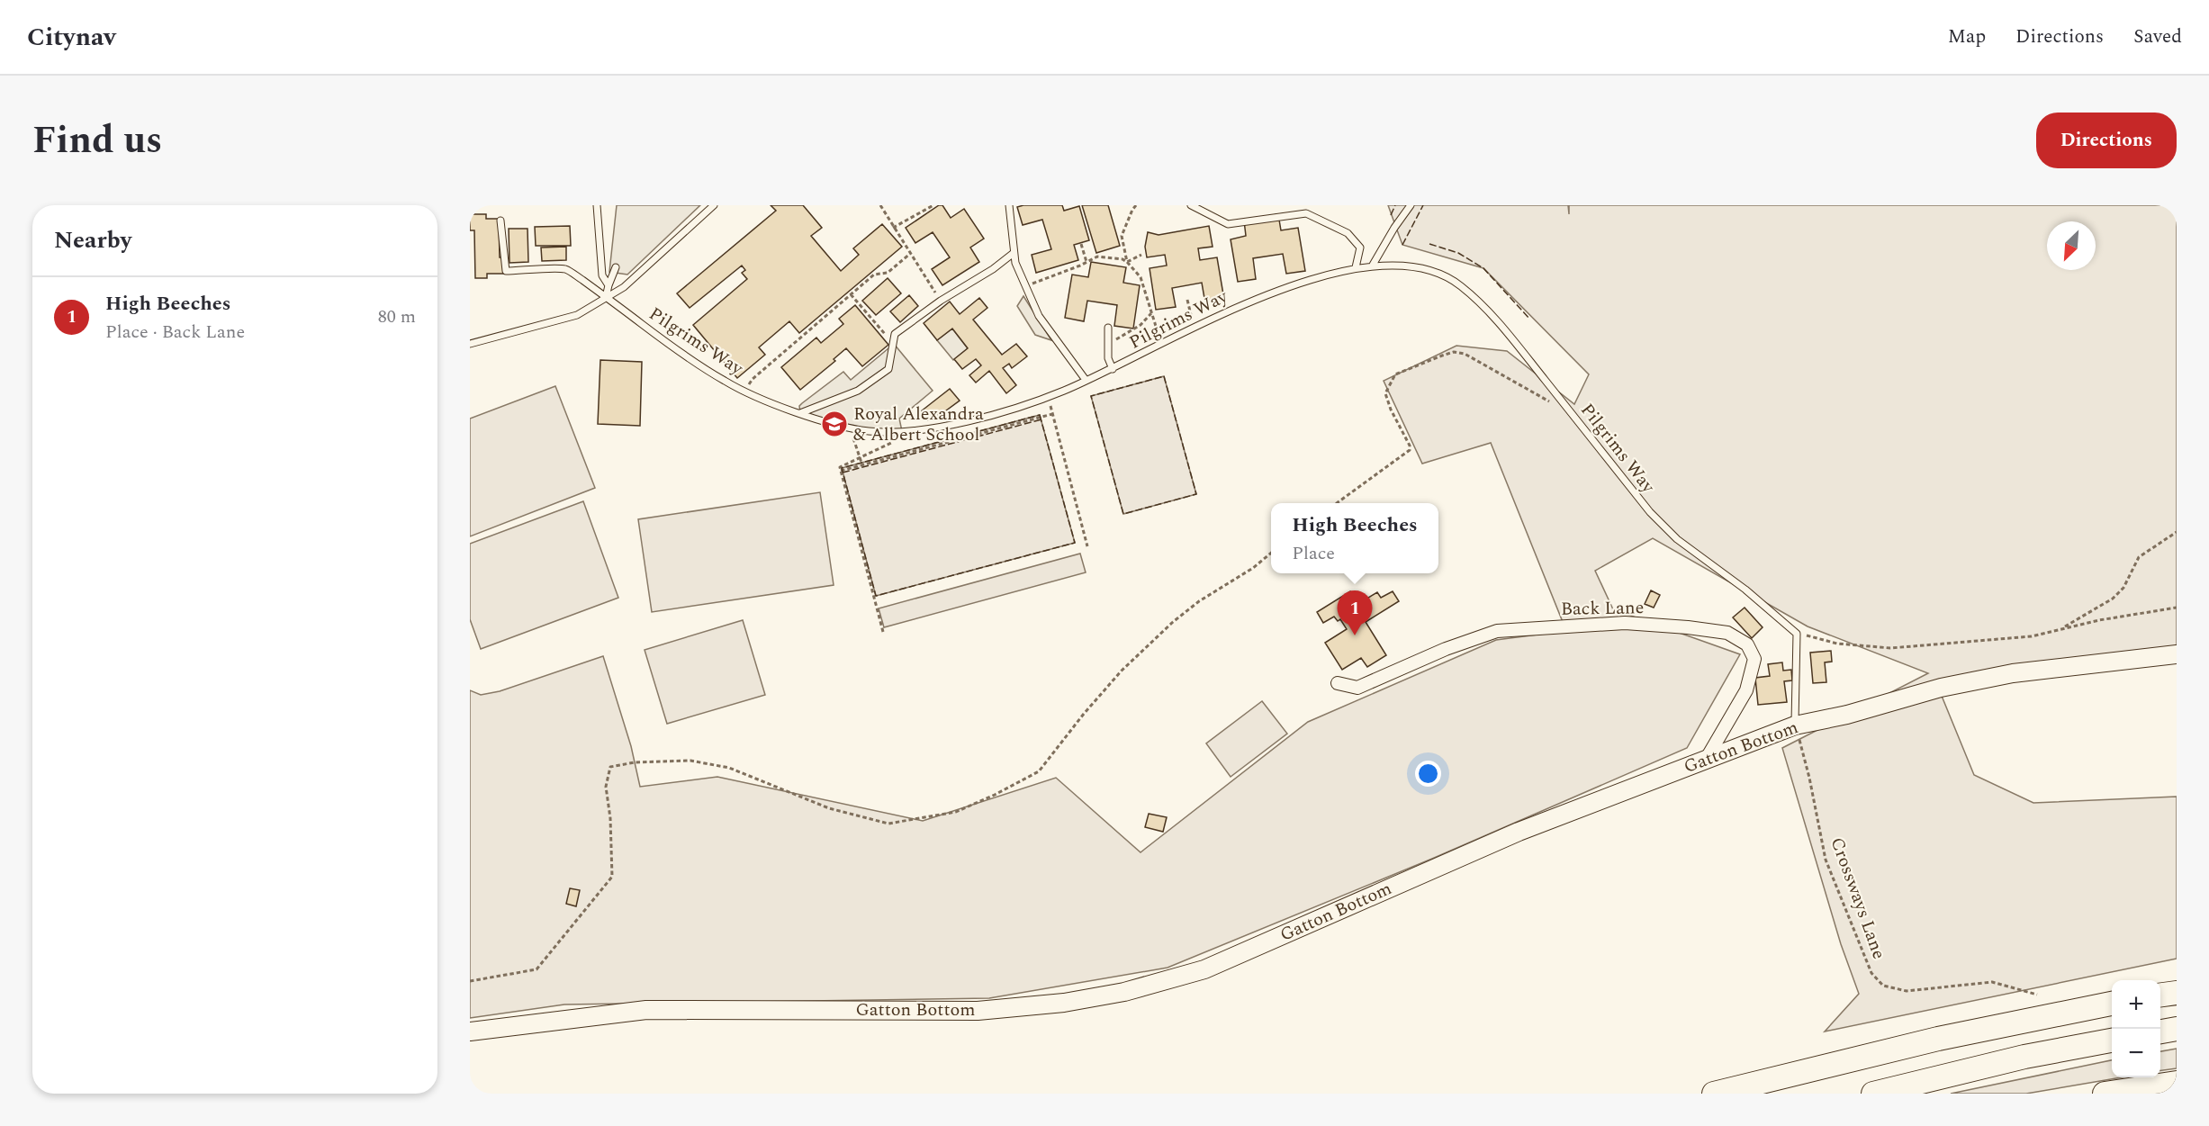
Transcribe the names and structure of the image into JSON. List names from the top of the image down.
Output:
{
  "streets": {
    "street": ["Back Lane", "Gatton Bottom"],
    "lane": ["Pilgrims Way"],
    "path": ["Crossways Lane"]
  },
  "crossings": [
    ["Back Lane", "Gatton Bottom"],
    ["Gatton Bottom", "Crossways Lane"]
  ],
  "places": {
    "school or university": ["Royal Alexandra & Albert School"]
  },
  "north": "bottom left",
  "page": {
    "header": "Citynav",
    "nav": ["Map", "Directions", "Saved"],
    "title": "Find us",
    "buttons": "Directions",
    "heading": "Nearby",
    "list": [
      {
        "mark": "1",
        "name": "High Beeches",
        "note": "Place · Back Lane",
        "value": "80 m"
      }
    ],
    "popup": ["High Beeches", "Place"],
    "pins": "1",
    "map_buttons": ["+", "−"]
  }
}
